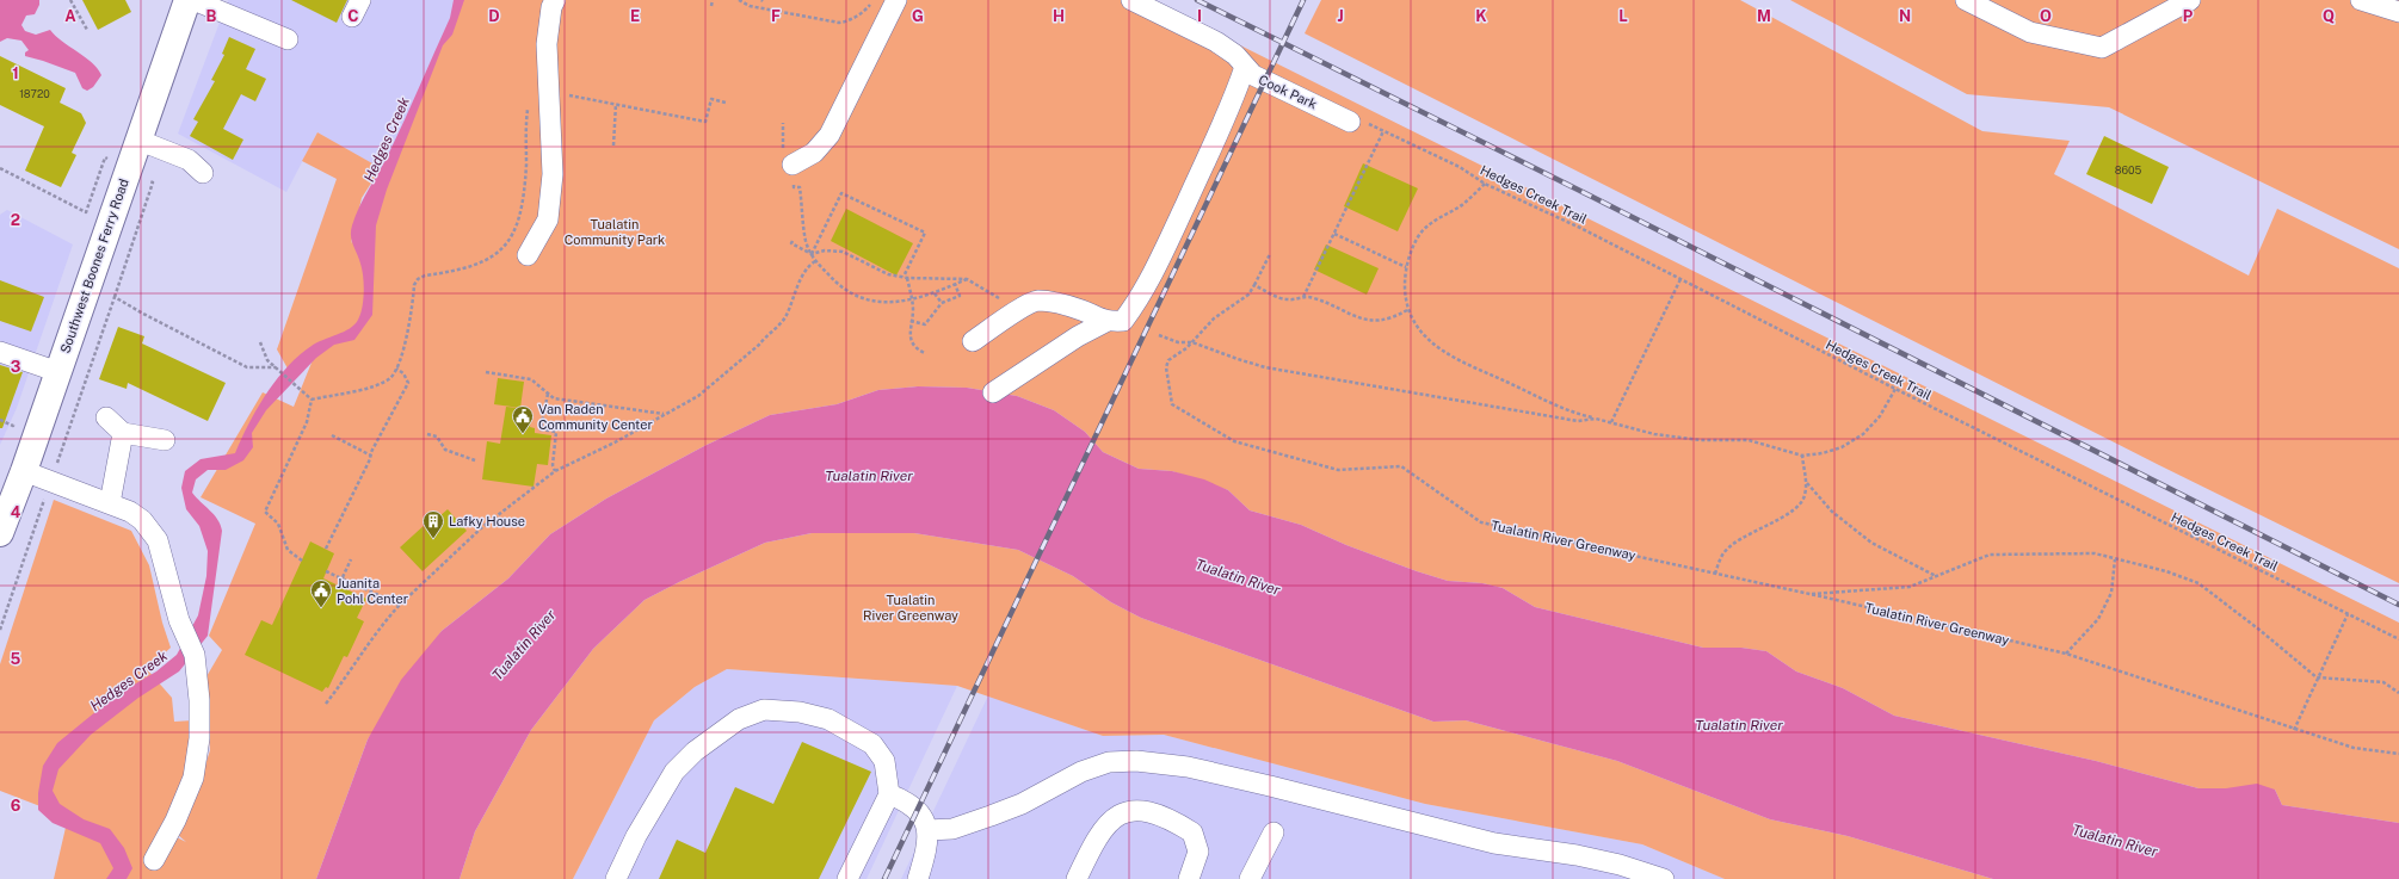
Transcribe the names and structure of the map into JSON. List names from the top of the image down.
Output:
{
  "streets": {
    "main road": ["Southwest Boones Ferry Road"],
    "lane": ["Cook Park"],
    "path": ["Hedges Creek Trail", "Tualatin River Greenway"]
  },
  "crossings": [
    ["Cook Park", "Hedges Creek Trail"]
  ],
  "water": ["Hedges Creek", "Tualatin River"],
  "parks": ["Tualatin Community Park", "Tualatin River Greenway"],
  "places": {
    "public building": ["Van Raden Community Center", "Juanita Pohl Center"],
    "building": ["Lafky House"]
  },
  "house_numbers": ["18720", "8605"],
  "grid": {
    "columns": [
      "A",
      "B",
      "C",
      "D",
      "E",
      "F",
      "G",
      "H",
      "I",
      "J",
      "K",
      "L",
      "M",
      "N",
      "O",
      "P",
      "Q"
    ],
    "rows": [
      "1",
      "2",
      "3",
      "4",
      "5",
      "6"
    ]
  }
}
